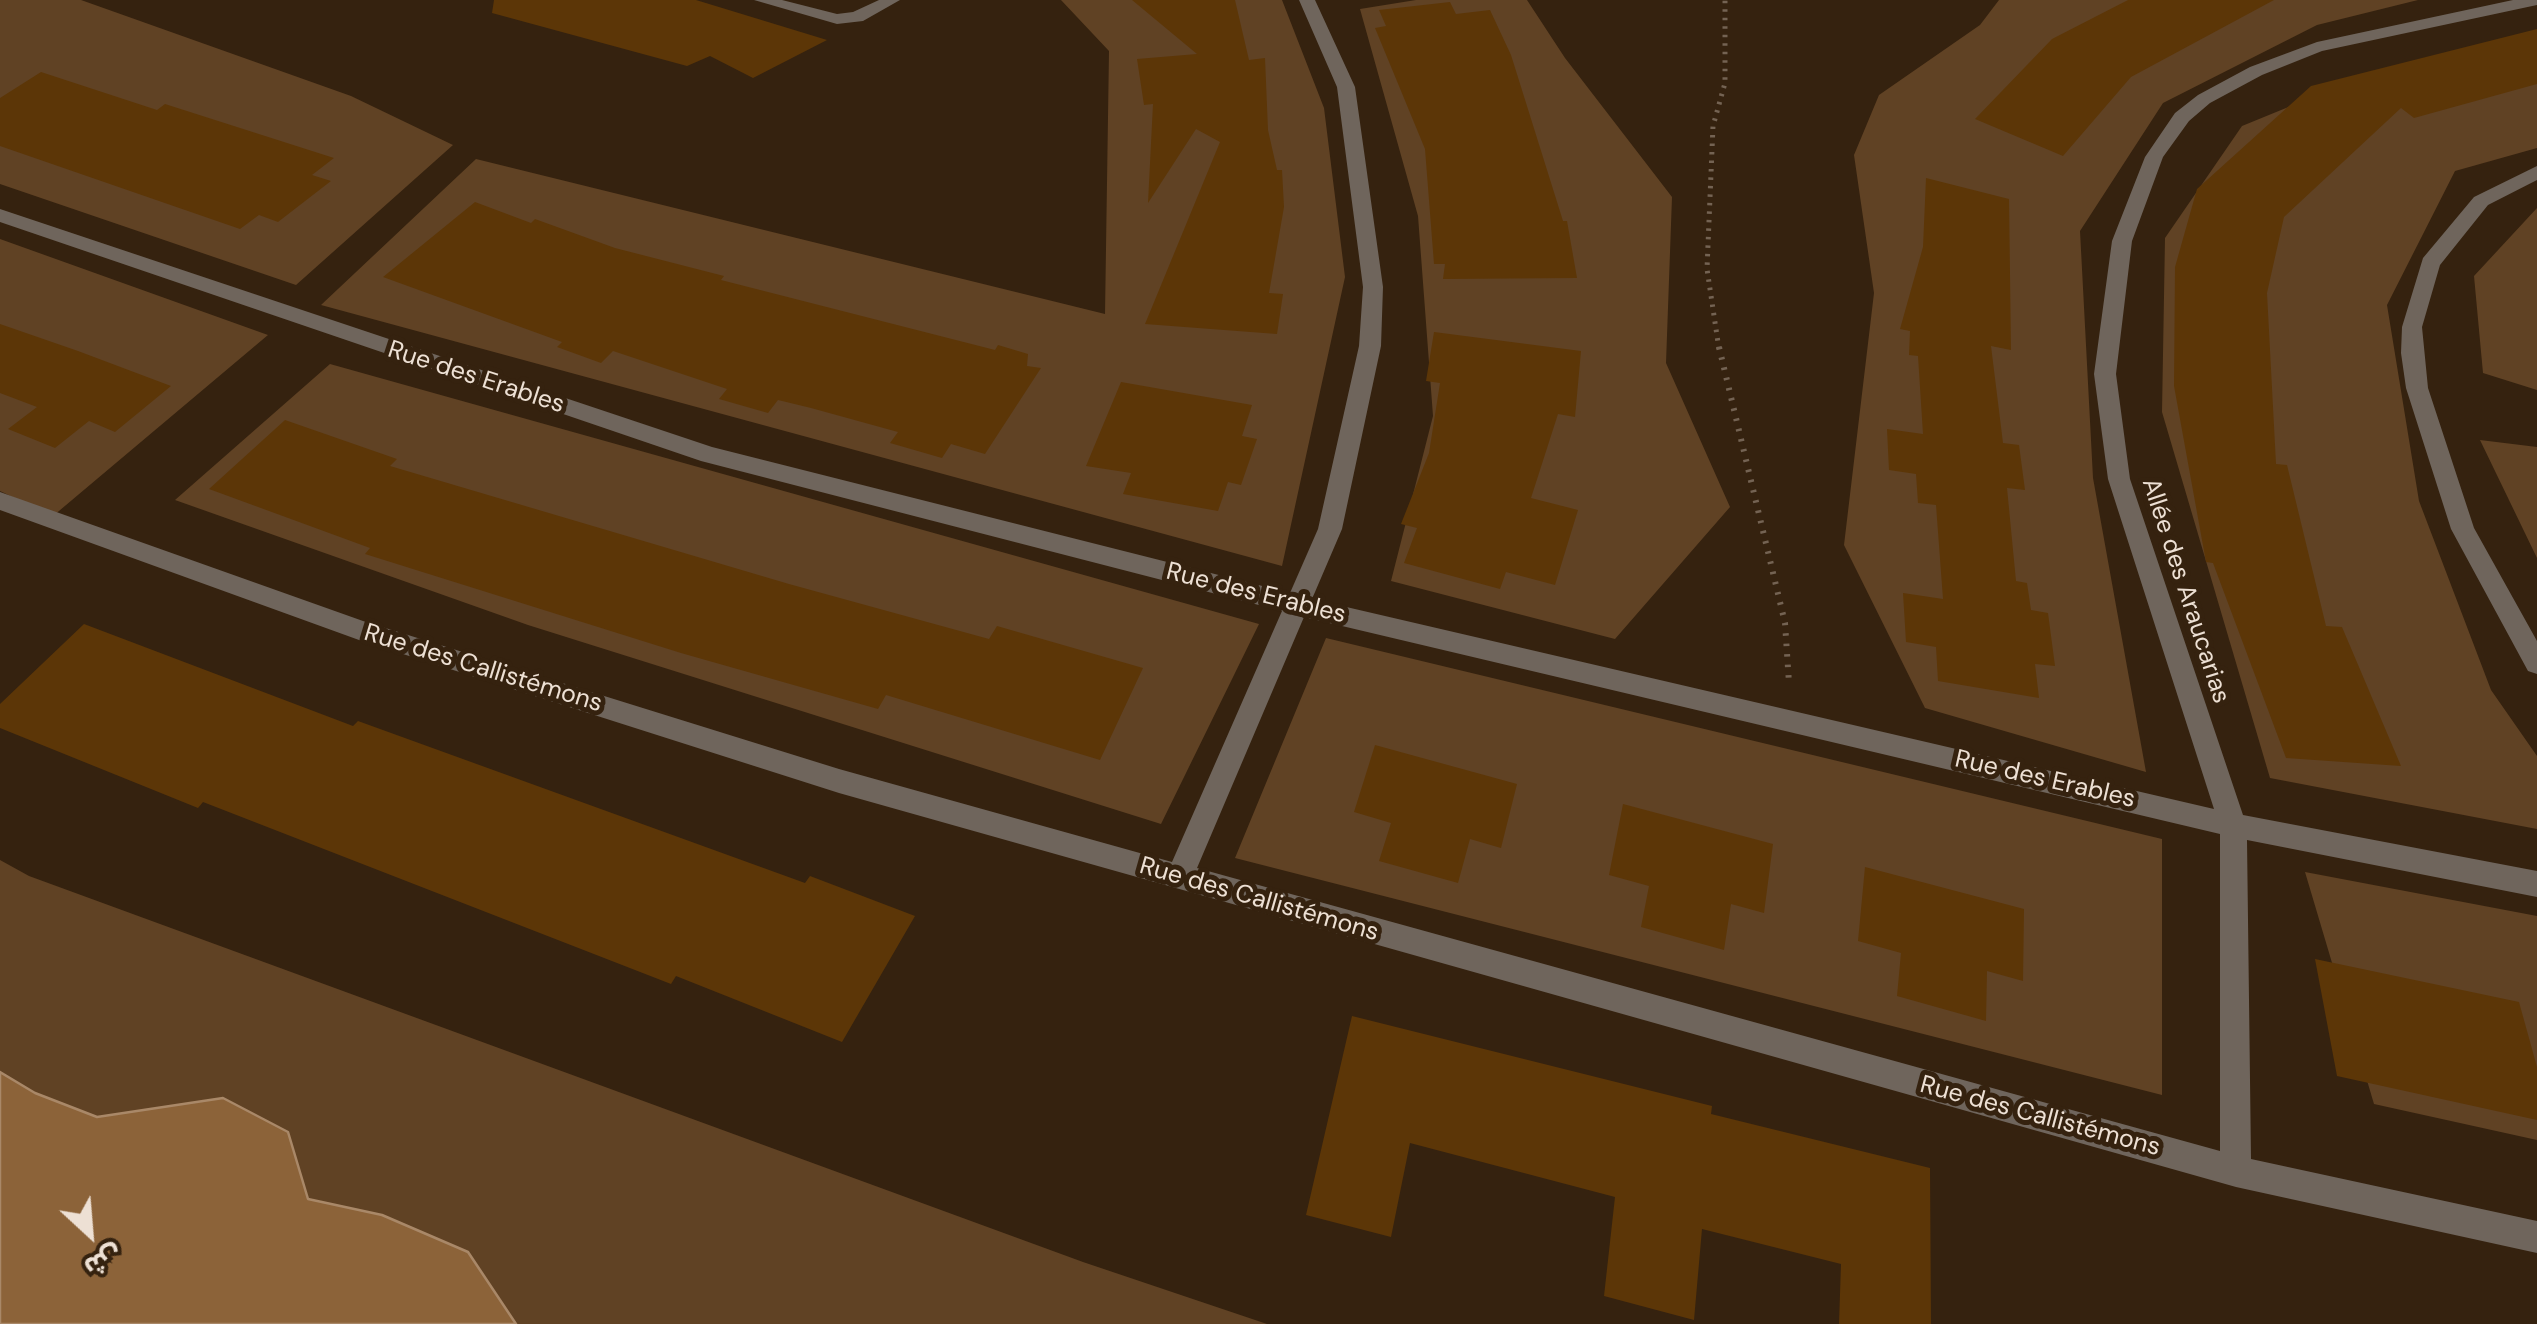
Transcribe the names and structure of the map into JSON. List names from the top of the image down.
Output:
{
  "streets": {
    "street": ["Rue des Erables", "Allée des Araucarias", "Rue des Callistémons"]
  },
  "crossings": [
    ["Rue des Erables", "Allée des Araucarias"],
    ["Allée des Araucarias", "Rue des Callistémons"]
  ],
  "north": "bottom right"
}
